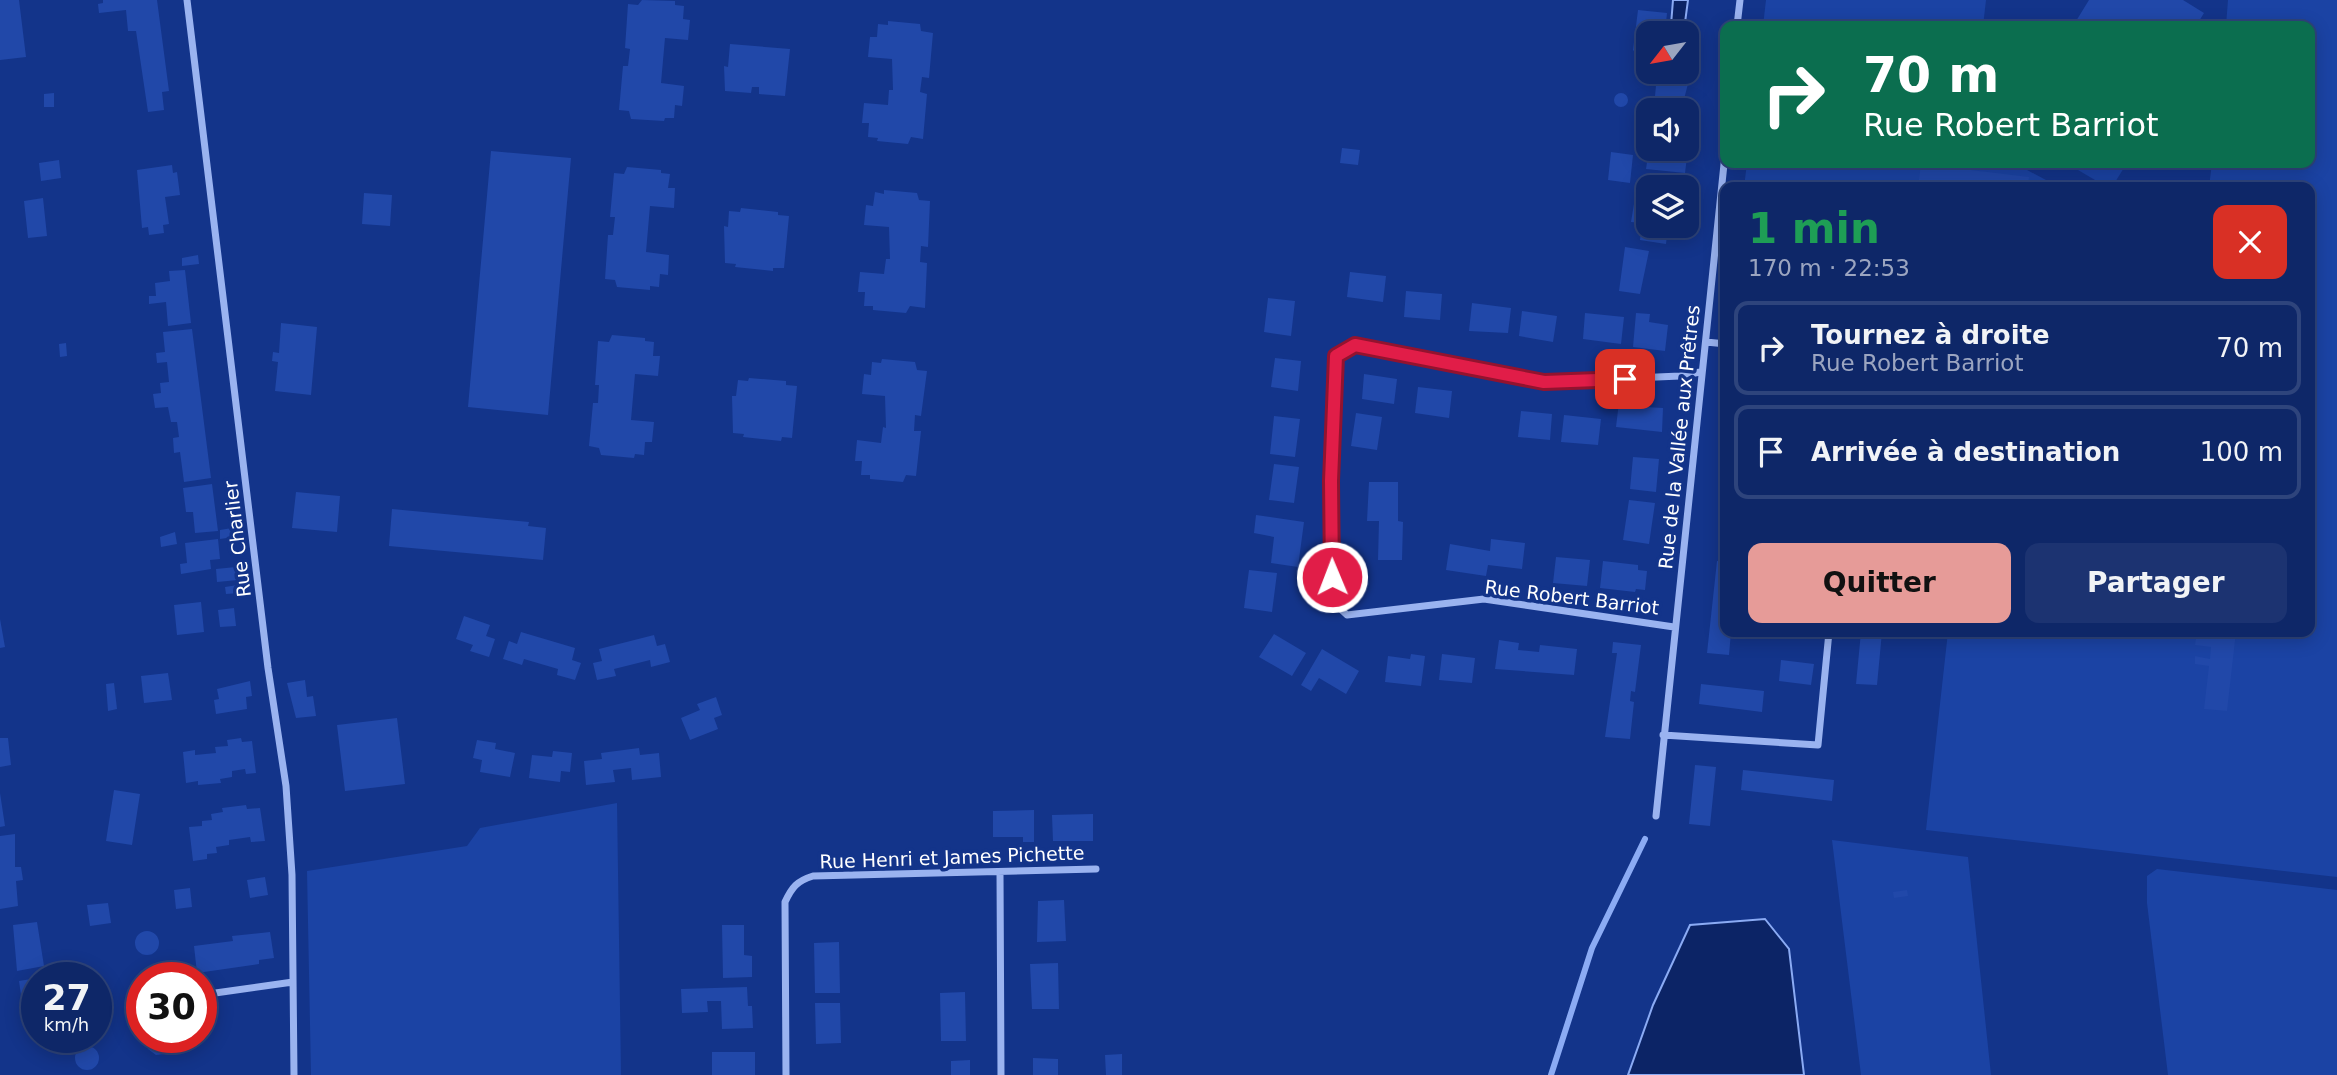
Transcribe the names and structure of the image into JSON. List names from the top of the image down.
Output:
{
  "streets": {
    "street": [
      "Rue de la Vallée aux Prêtres",
      "Rue Charlier",
      "Rue Robert Barriot",
      "Rue Henri et James Pichette"
    ]
  },
  "crossings": [
    ["Rue de la Vallée aux Prêtres", "Rue Robert Barriot"]
  ],
  "north": "bottom left",
  "page": {
    "turn": ["70 m", "Rue Robert Barriot"],
    "heading": ["1 min", "170 m · 22:53"],
    "list": [
      {
        "name": "Tournez à droite",
        "note": "Rue Robert Barriot",
        "value": "70 m"
      },
      {
        "name": "Arrivée à destination",
        "value": "100 m"
      }
    ],
    "buttons": ["Quitter", "Partager"],
    "speed": "27 km/h",
    "limit": "30"
  }
}
